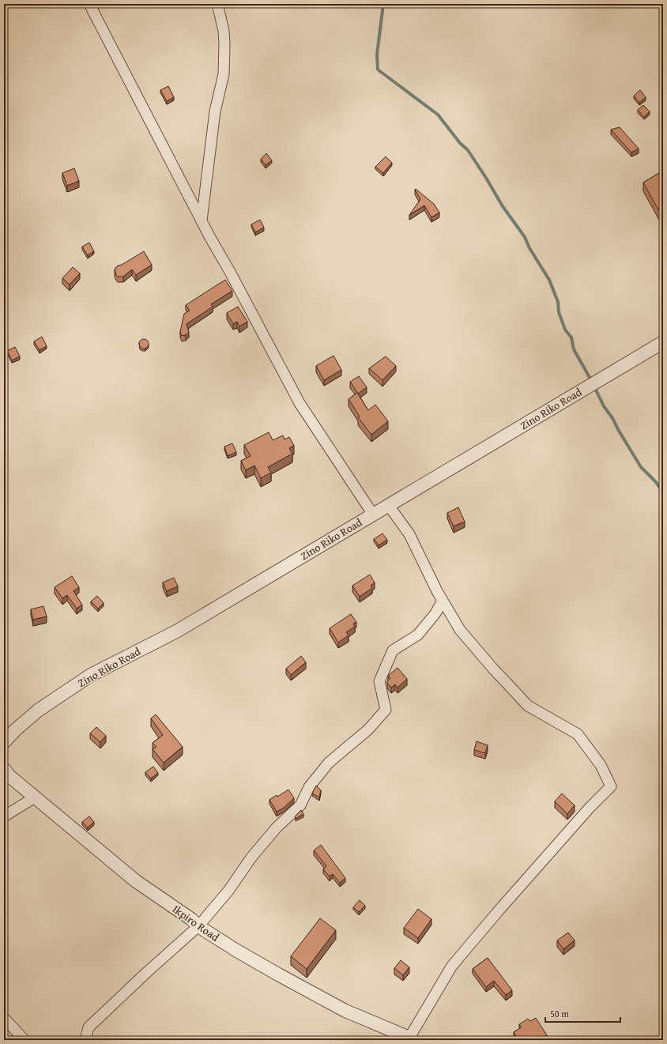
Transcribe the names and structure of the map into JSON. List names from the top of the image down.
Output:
{
  "streets": {
    "street": ["Zino Riko Road", "Ikpiro Road"]
  },
  "scale_bar": "50 m"
}
